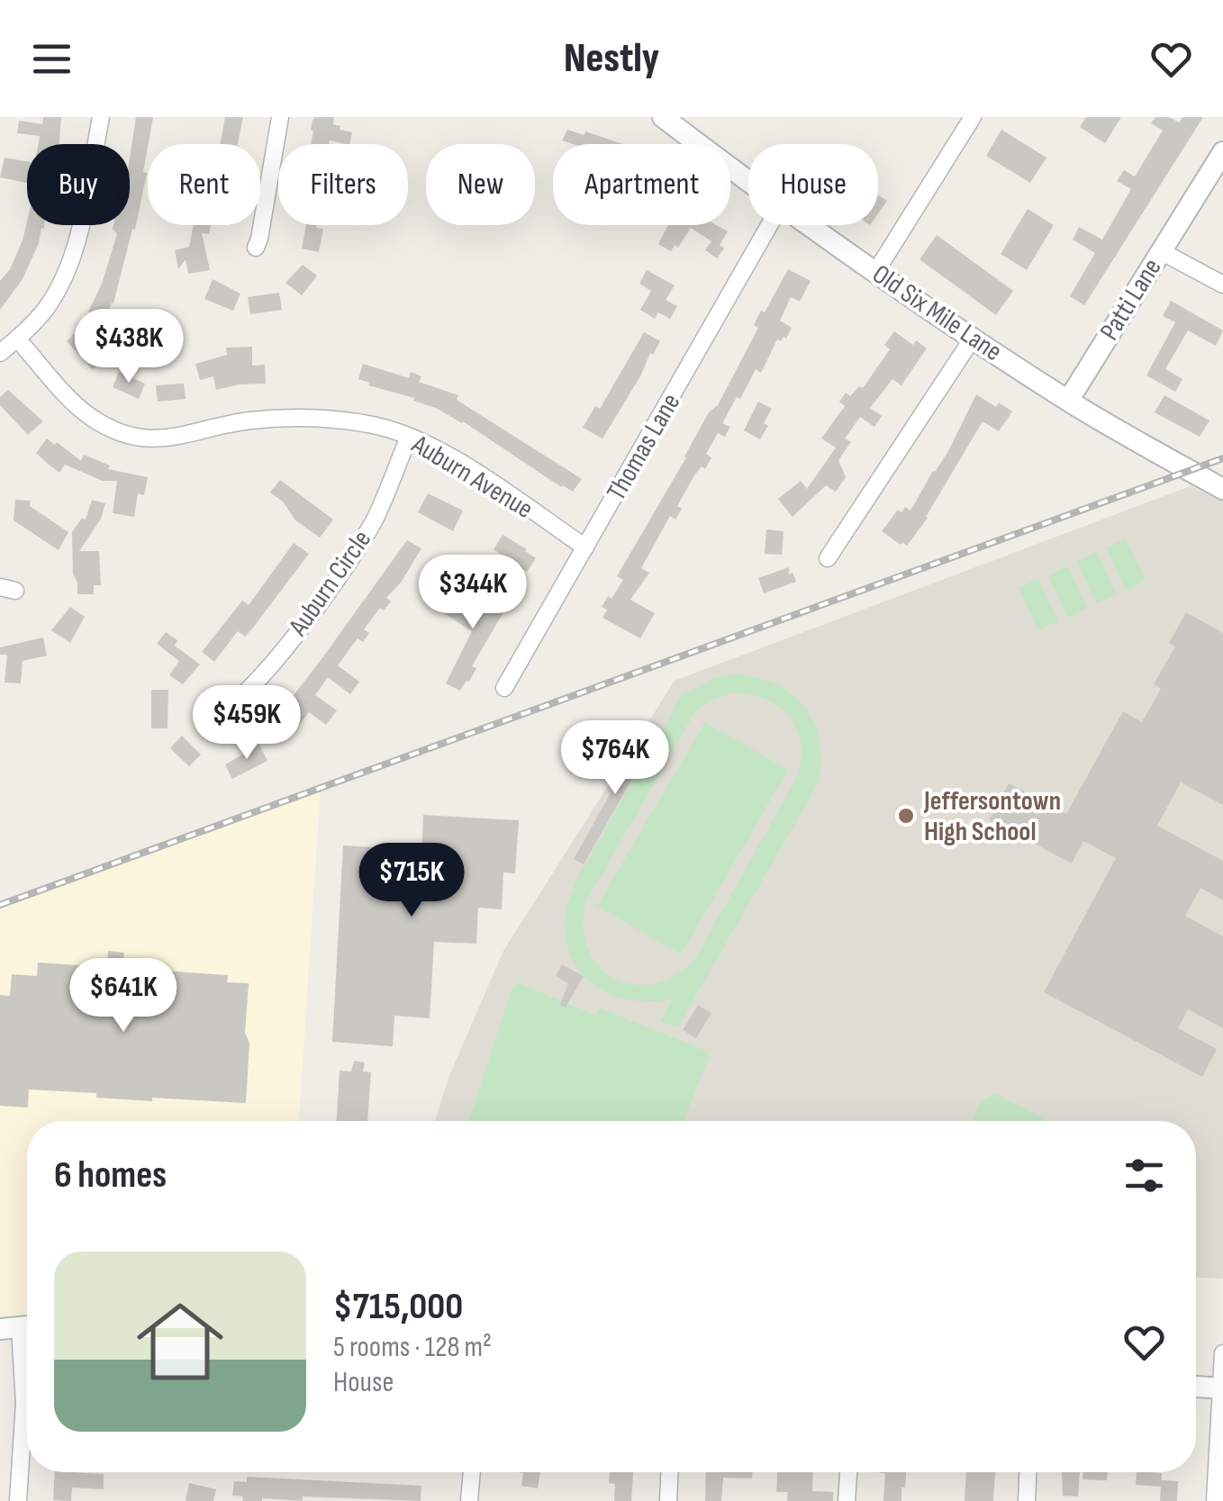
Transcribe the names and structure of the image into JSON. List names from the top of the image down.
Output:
{
  "streets": {
    "street": [
      "Patti Lane",
      "Old Six Mile Lane",
      "Thomas Lane",
      "Auburn Avenue",
      "Auburn Circle"
    ]
  },
  "crossings": [
    ["Patti Lane", "Old Six Mile Lane"],
    ["Thomas Lane", "Auburn Avenue"],
    ["Auburn Avenue", "Auburn Circle"]
  ],
  "places": ["Jeffersontown High School"],
  "page": {
    "header": "Nestly",
    "chip": [
      "Buy",
      "Rent",
      "Filters",
      "New",
      "Apartment",
      "House"
    ],
    "price": [
      "$438K",
      "$344K",
      "$459K",
      "$764K",
      "$715K",
      "$641K"
    ],
    "heading": "6 homes",
    "list": [
      {
        "name": "$715,000",
        "note": "5 rooms · 128 m² · House"
      }
    ]
  }
}
